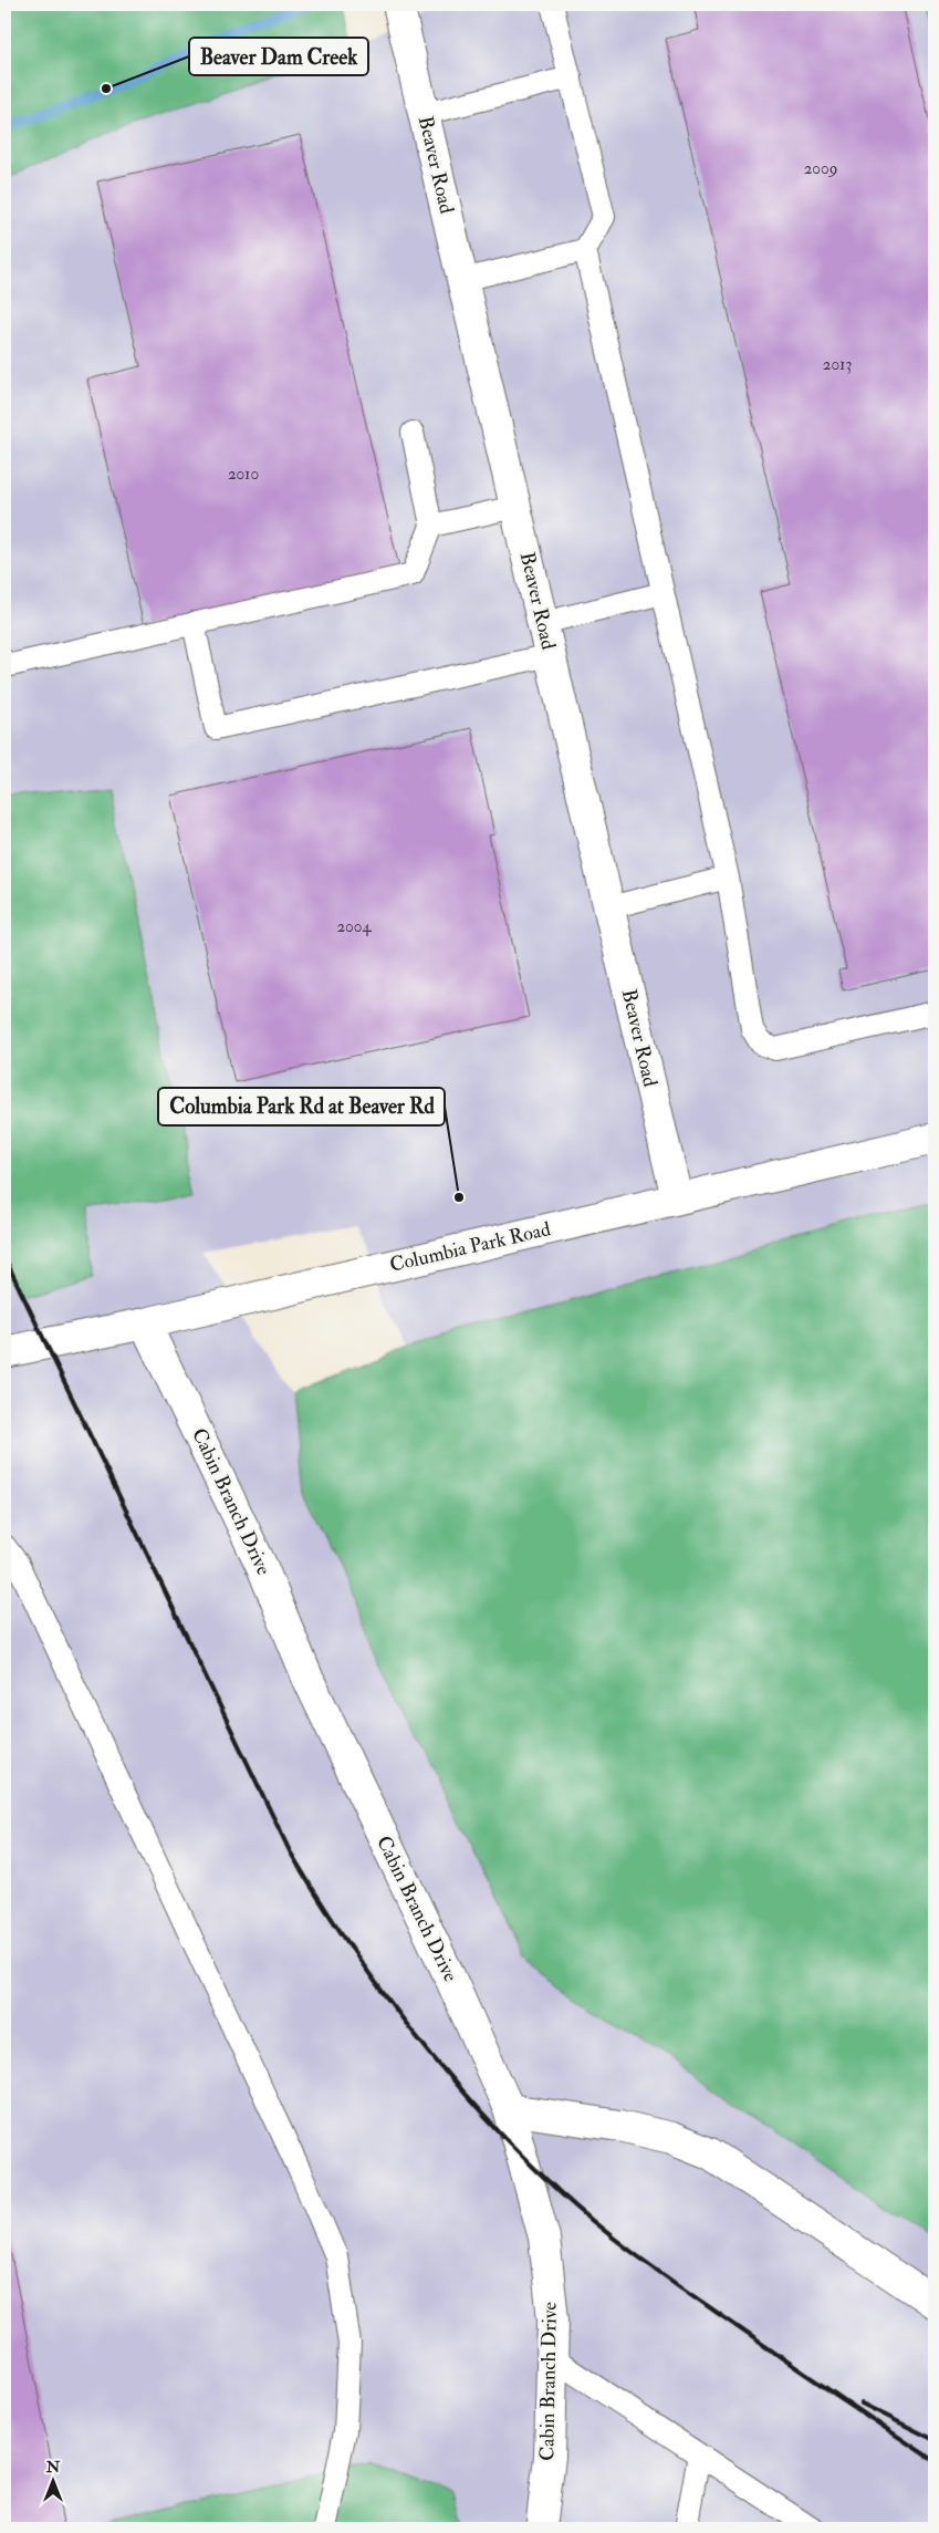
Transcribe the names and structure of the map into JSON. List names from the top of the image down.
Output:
{
  "streets": {
    "street": ["Beaver Road", "Columbia Park Road", "Cabin Branch Drive"]
  },
  "crossings": [
    ["Beaver Road", "Columbia Park Road"],
    ["Columbia Park Road", "Cabin Branch Drive"]
  ],
  "places": ["Beaver Dam Creek", "Columbia Park Rd at Beaver Rd"],
  "house_numbers": [
    "2009",
    "2013",
    "2010",
    "2004"
  ],
  "north": "top"
}
